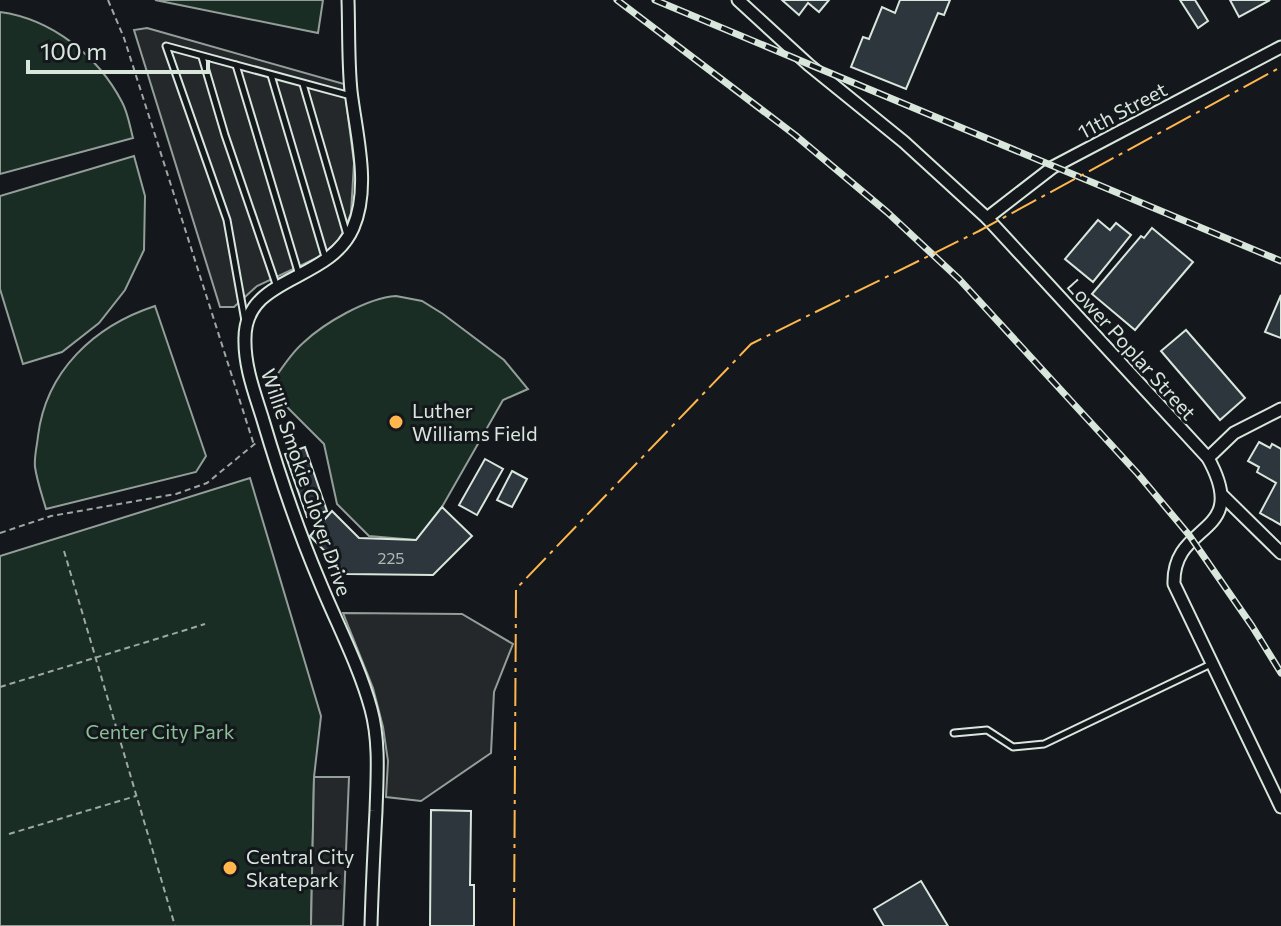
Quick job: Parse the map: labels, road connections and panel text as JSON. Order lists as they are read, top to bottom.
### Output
{
  "streets": {
    "street": ["11th Street", "Lower Poplar Street", "Willie Smokie Glover Drive"]
  },
  "crossings": [
    ["11th Street", "Lower Poplar Street"]
  ],
  "parks": ["Center City Park"],
  "places": ["Luther Williams Field", "Central City Skatepark"],
  "house_numbers": ["225"],
  "scale_bar": "100 m"
}
